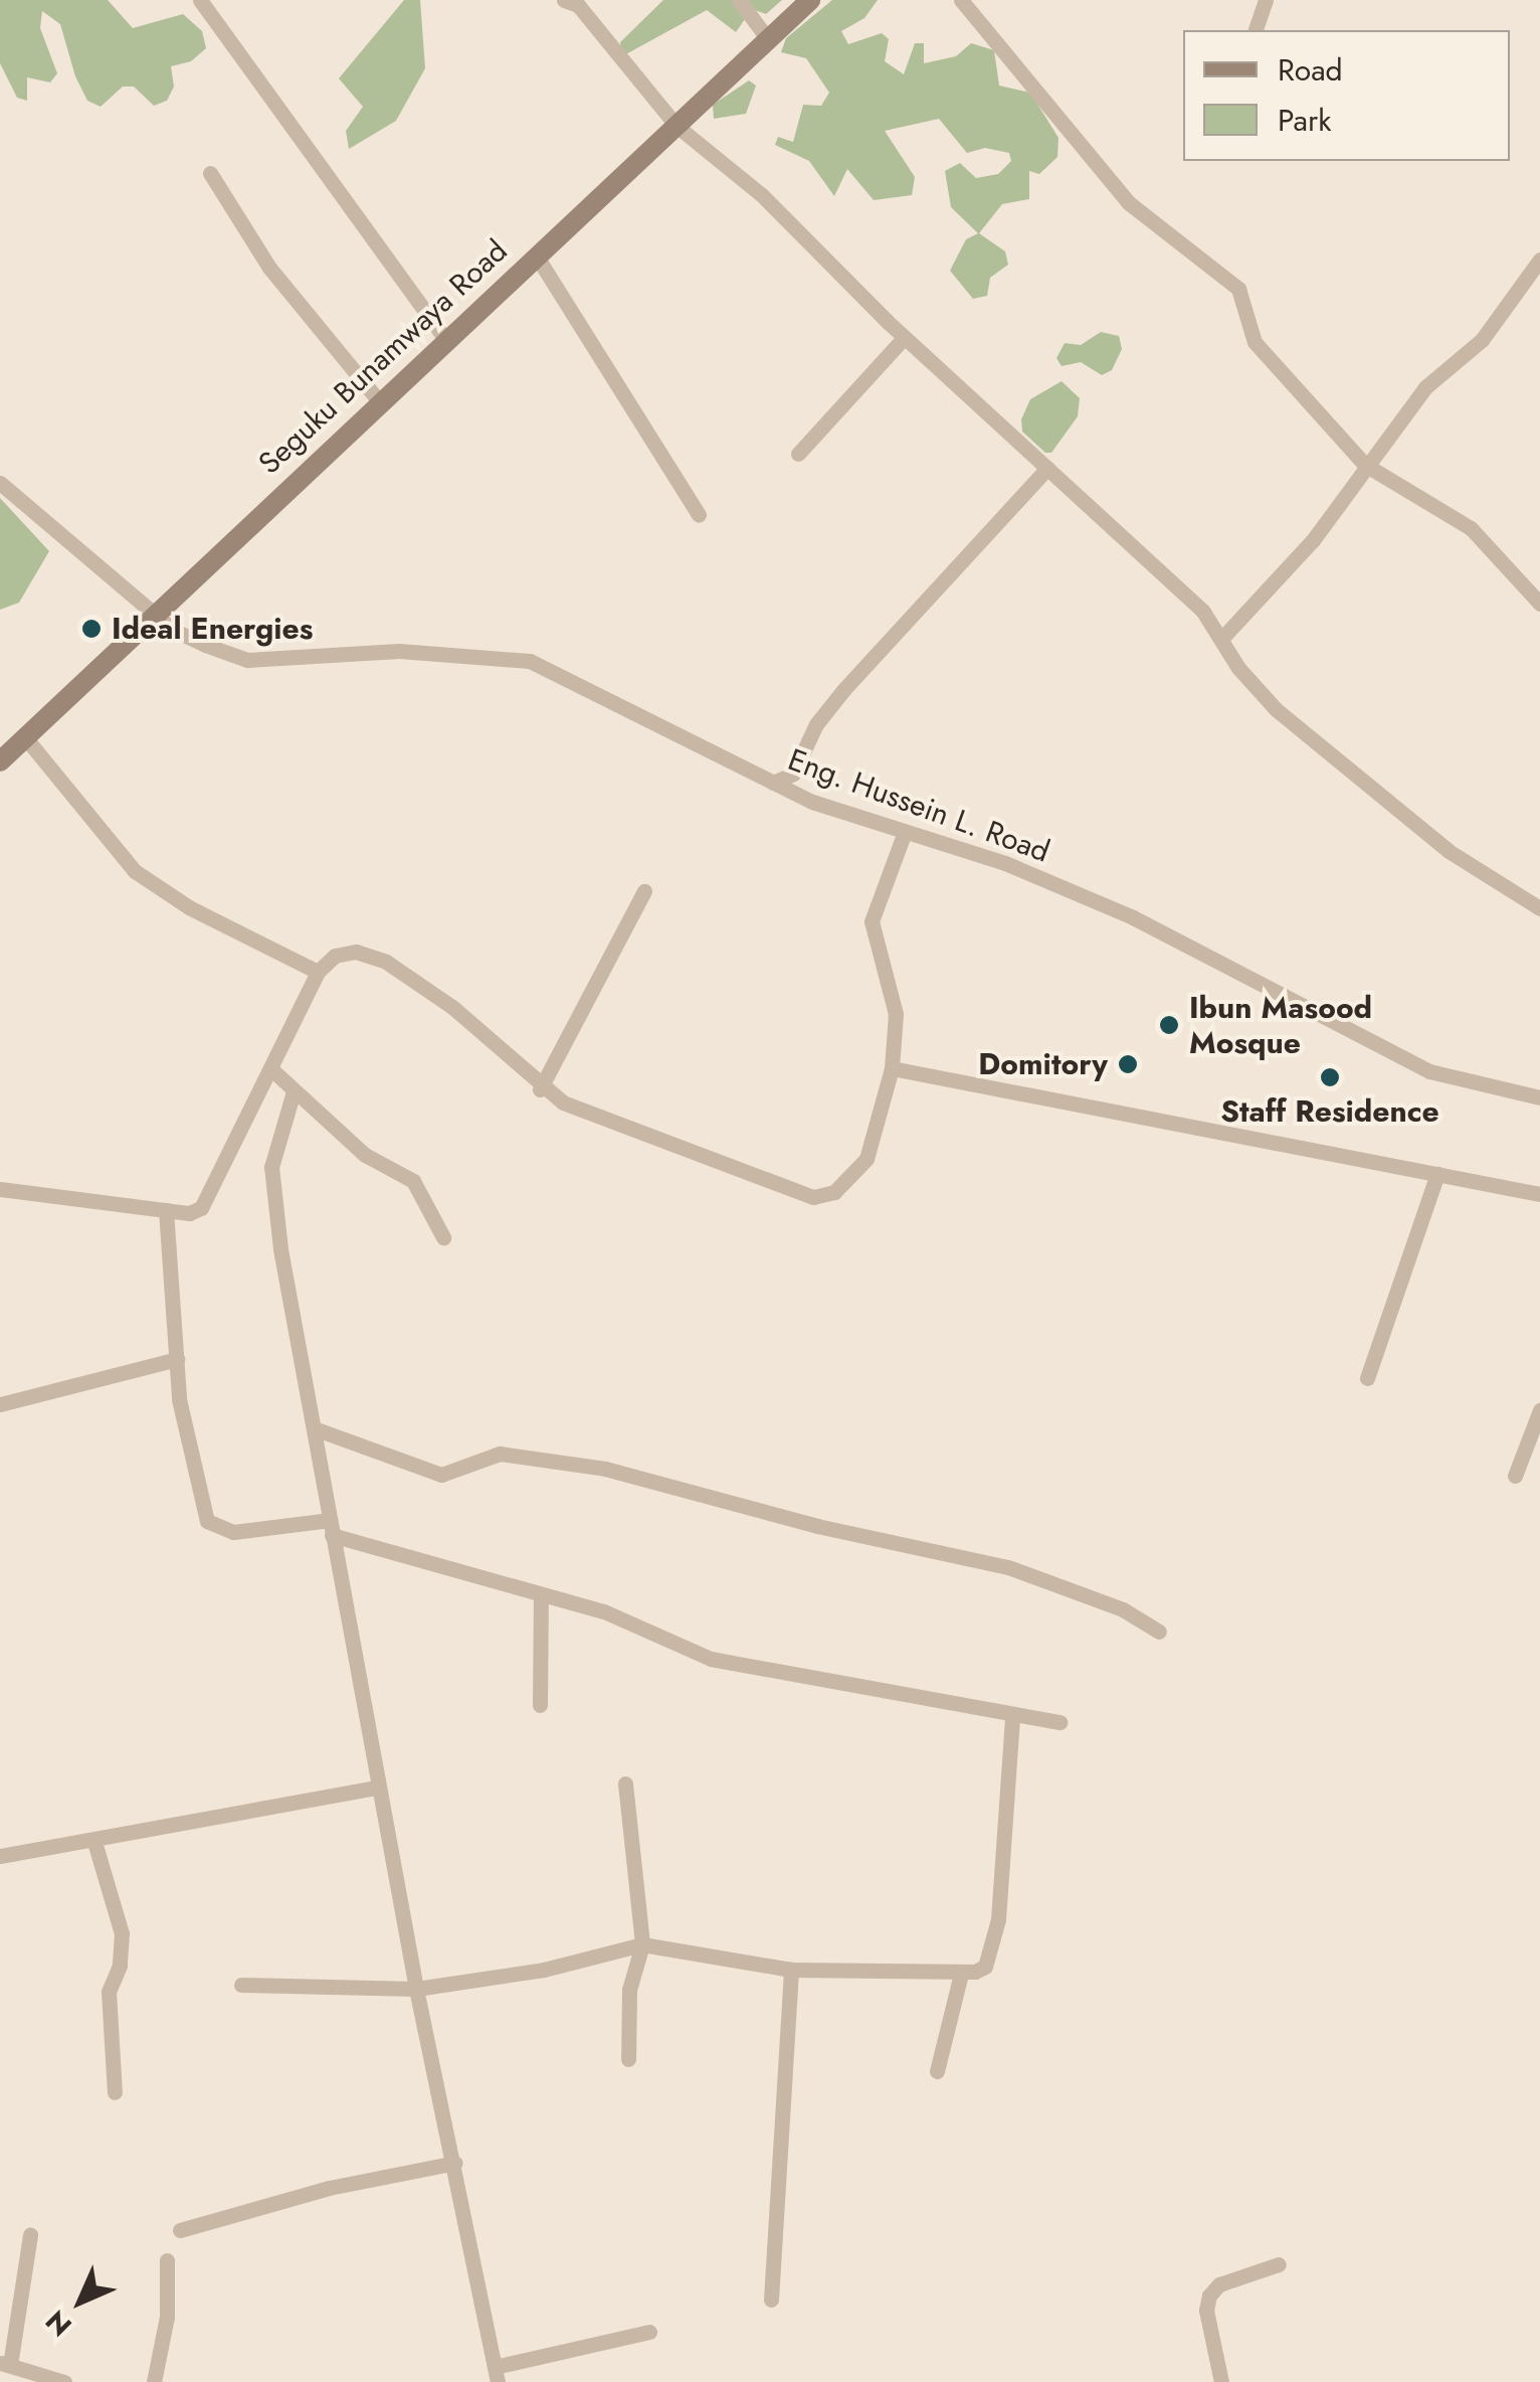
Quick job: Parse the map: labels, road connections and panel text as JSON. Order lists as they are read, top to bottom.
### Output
{
  "streets": {
    "main road": ["Seguku Bunamwaya Road"],
    "street": ["Eng. Hussein L. Road"]
  },
  "crossings": [
    ["Seguku Bunamwaya Road", "Eng. Hussein L. Road"]
  ],
  "places": [
    "Ideal Energies",
    "Ibun Masood Mosque",
    "Domitory",
    "Staff Residence"
  ],
  "legend": ["Road", "Park"],
  "north": "bottom left"
}
